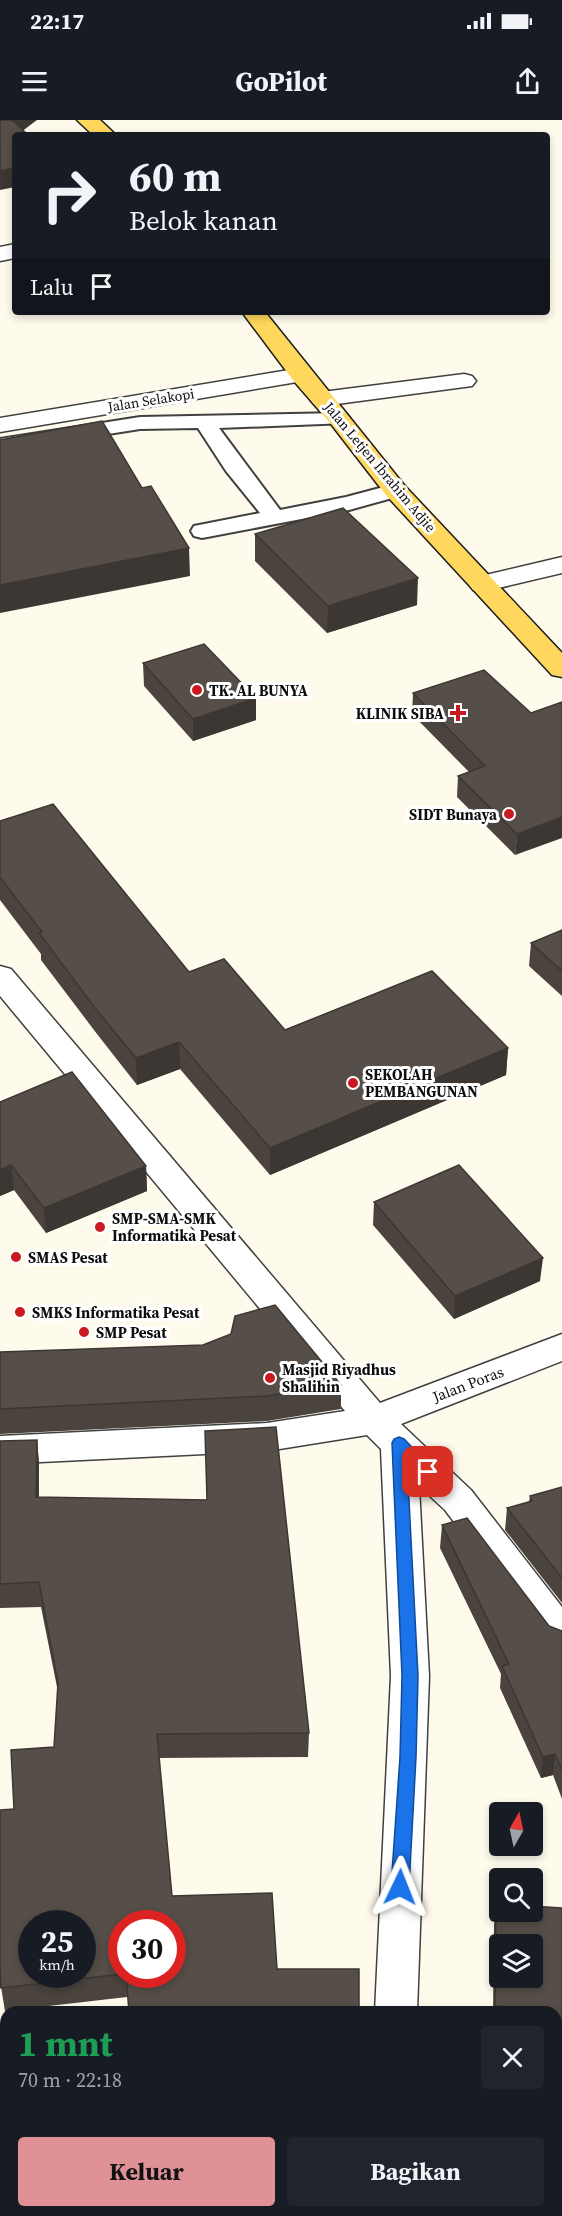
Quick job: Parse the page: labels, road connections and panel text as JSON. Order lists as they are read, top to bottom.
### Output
{
  "streets": {
    "main road": ["Jalan Letjen Ibrahim Adjie"],
    "street": ["Jalan Selakopi", "Jalan Poras"]
  },
  "crossings": [
    ["Jalan Selakopi", "Jalan Letjen Ibrahim Adjie"]
  ],
  "places": {
    "other": [
      "TK. AL BUNYA",
      "SIDT Bunaya",
      "SEKOLAH PEMBANGUNAN",
      "SMP-SMA-SMK Informatika Pesat",
      "SMAS Pesat",
      "SMKS Informatika Pesat",
      "SMP Pesat",
      "Masjid Riyadhus Shalihin"
    ],
    "health": ["KLINIK SIBA"]
  },
  "north": "top",
  "page": {
    "status": "22:17",
    "header": "GoPilot",
    "turn": ["60 m", "Belok kanan"],
    "then": "Lalu",
    "speed": "25 km/h",
    "limit": "30",
    "heading": ["1 mnt", "70 m · 22:18"],
    "buttons": ["Keluar", "Bagikan"]
  }
}
